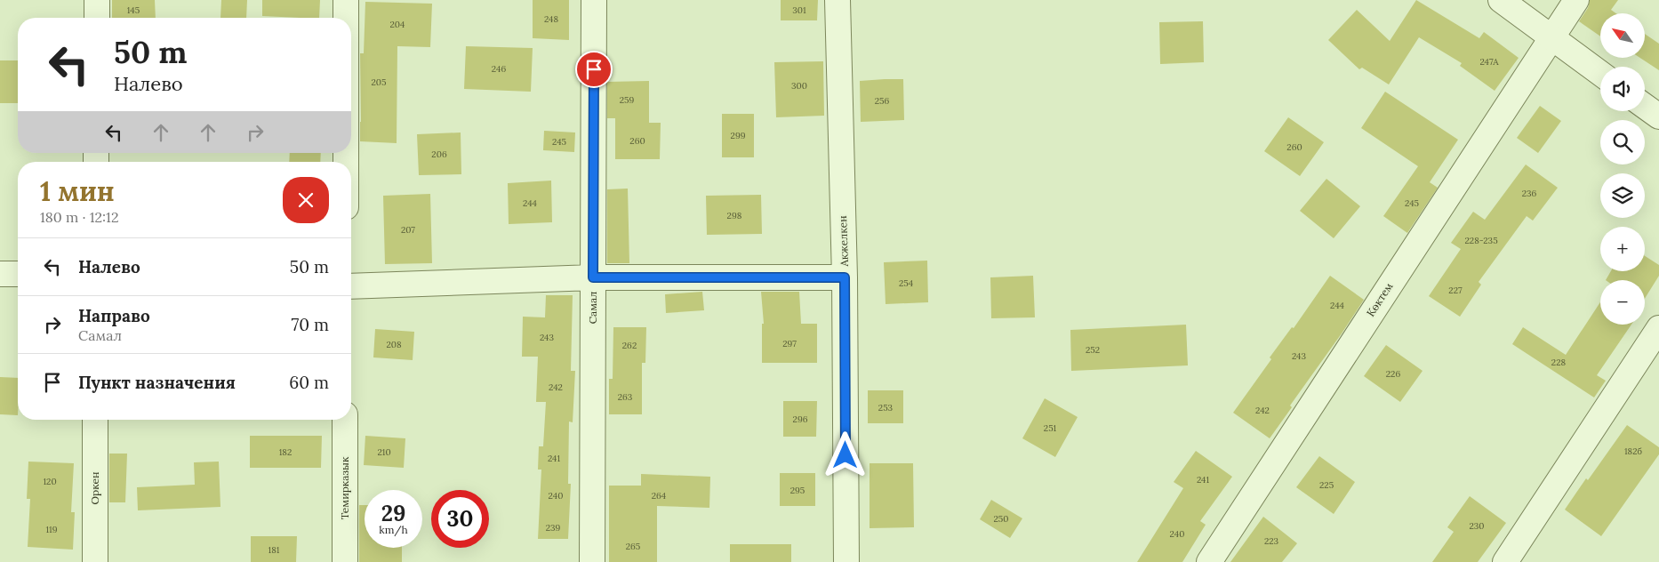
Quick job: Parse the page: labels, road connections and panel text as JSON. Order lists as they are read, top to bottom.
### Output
{
  "streets": {
    "street": [
      "Акжелкен",
      "Көктем",
      "Самал",
      "Оркен",
      "Темирказык"
    ]
  },
  "house_numbers": [
    "145",
    "301",
    "248",
    "204",
    "247А",
    "246",
    "205",
    "300",
    "259",
    "256",
    "299",
    "260",
    "245",
    "260",
    "206",
    "236",
    "244",
    "245",
    "298",
    "207",
    "228-235",
    "254",
    "227",
    "244",
    "243",
    "297",
    "208",
    "262",
    "252",
    "243",
    "228",
    "226",
    "242",
    "263",
    "253",
    "242",
    "296",
    "251",
    "182б",
    "182",
    "210",
    "241",
    "241",
    "120",
    "225",
    "295",
    "240",
    "264",
    "250",
    "230",
    "239",
    "119",
    "240",
    "223",
    "265",
    "181"
  ],
  "north": "top left",
  "page": {
    "map_buttons": ["+", "−"],
    "turn": ["50 m", "Налево"],
    "heading": ["1 мин", "180 m · 12:12"],
    "list": [
      {
        "name": "Налево",
        "value": "50 m"
      },
      {
        "name": "Направо",
        "note": "Самал",
        "value": "70 m"
      },
      {
        "name": "Пункт назначения",
        "value": "60 m"
      }
    ],
    "speed": "29 km/h",
    "limit": "30"
  }
}
